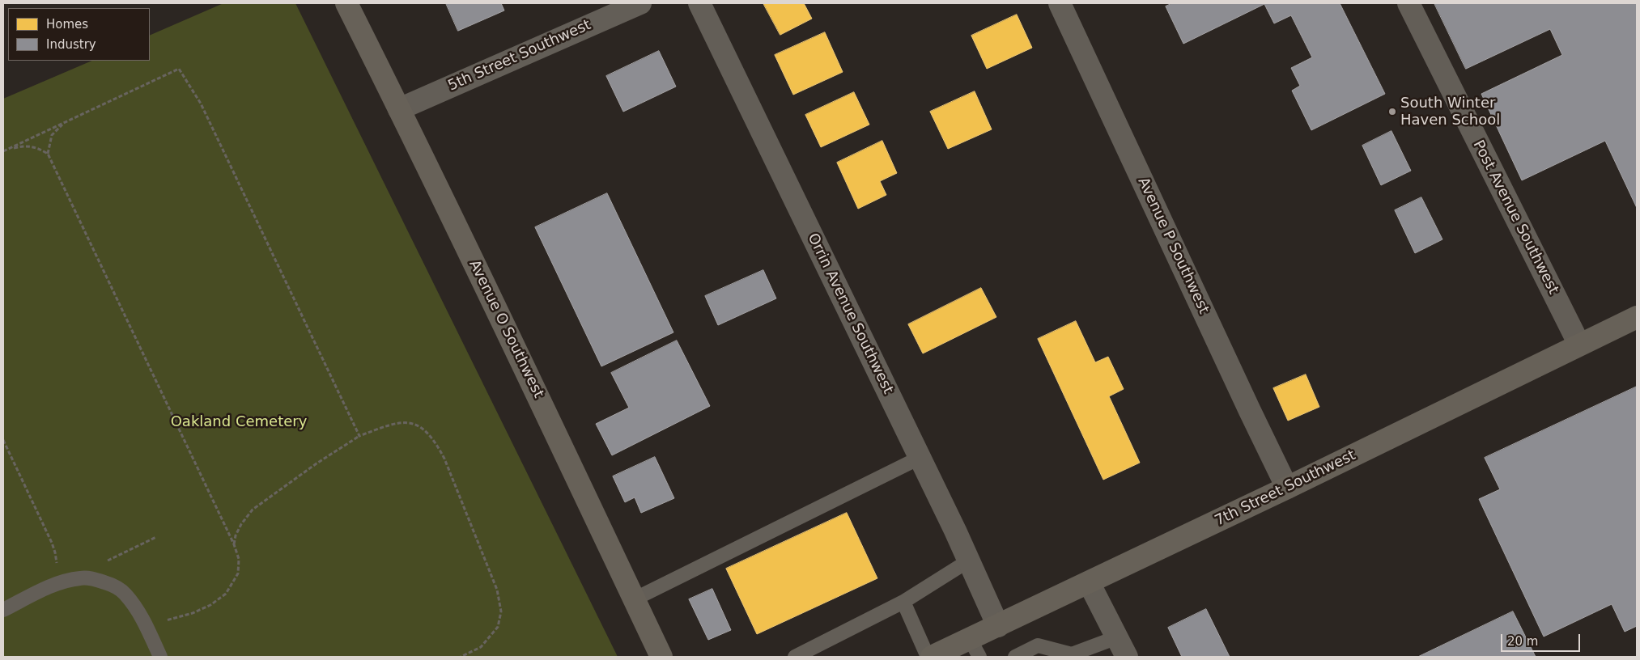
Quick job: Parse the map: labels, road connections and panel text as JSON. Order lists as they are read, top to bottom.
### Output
{
  "streets": {
    "street": [
      "5th Street Southwest",
      "Post Avenue Southwest",
      "Avenue P Southwest",
      "Orrin Avenue Southwest",
      "Avenue O Southwest",
      "7th Street Southwest"
    ]
  },
  "crossings": [
    ["5th Street Southwest", "Avenue O Southwest"],
    ["Post Avenue Southwest", "7th Street Southwest"],
    ["Avenue P Southwest", "7th Street Southwest"],
    ["Orrin Avenue Southwest", "7th Street Southwest"]
  ],
  "parks": ["Oakland Cemetery"],
  "places": ["South Winter Haven School"],
  "legend": ["Homes", "Industry"],
  "scale_bar": "20 m"
}
